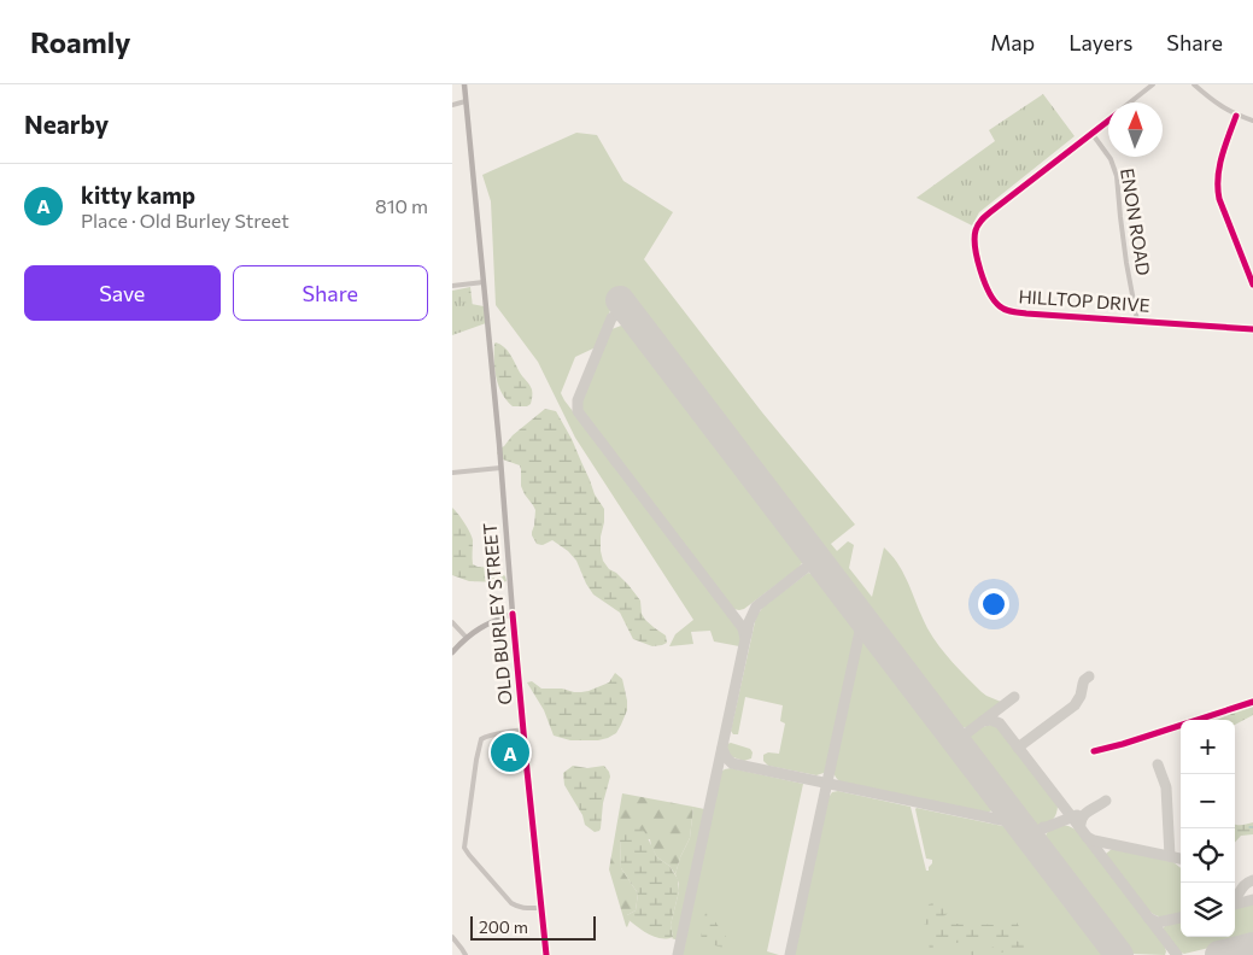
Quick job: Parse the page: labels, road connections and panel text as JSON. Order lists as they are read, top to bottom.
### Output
{
  "streets": {
    "main road": ["OLD BURLEY STREET"],
    "street": ["ENON ROAD", "HILLTOP DRIVE"]
  },
  "crossings": [
    ["ENON ROAD", "HILLTOP DRIVE"]
  ],
  "scale_bar": "200 m",
  "north": "top",
  "page": {
    "header": "Roamly",
    "nav": ["Map", "Layers", "Share"],
    "heading": "Nearby",
    "list": [
      {
        "mark": "A",
        "name": "kitty kamp",
        "note": "Place · Old Burley Street",
        "value": "810 m"
      }
    ],
    "buttons": ["Save", "Share"],
    "map_buttons": ["+", "−"],
    "pins": "A",
    "scale": "200 m"
  }
}
